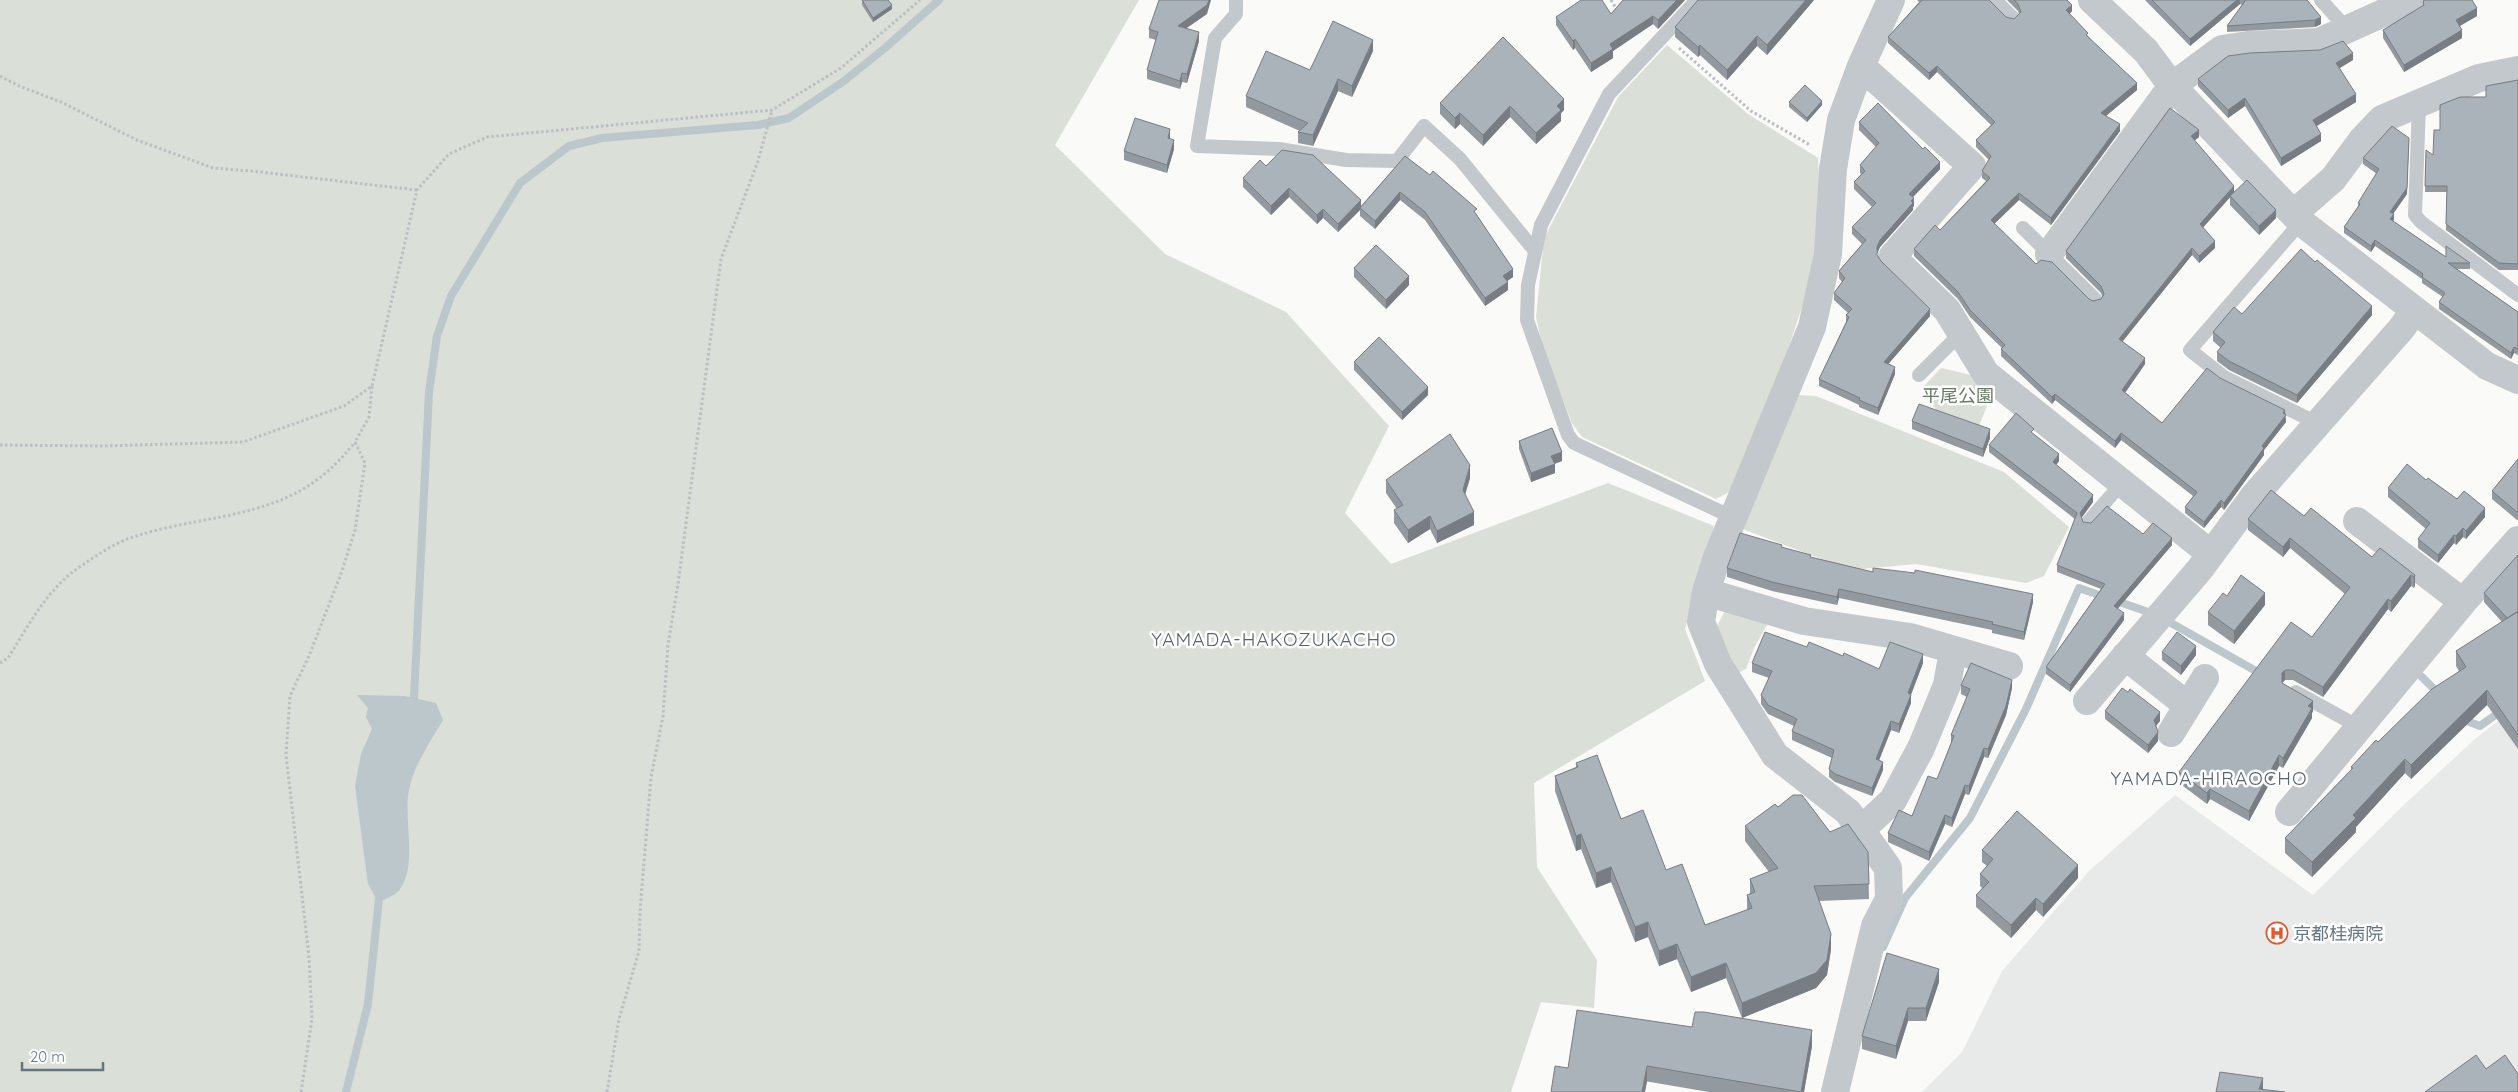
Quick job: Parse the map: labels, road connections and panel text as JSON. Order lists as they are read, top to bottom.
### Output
{
  "districts": ["YAMADA-HAKOZUKACHO", "YAMADA-HIRAOCHO"],
  "parks": ["平尾公園"],
  "places": {
    "hospital": ["京都桂病院"]
  },
  "scale_bar": "20 m"
}
